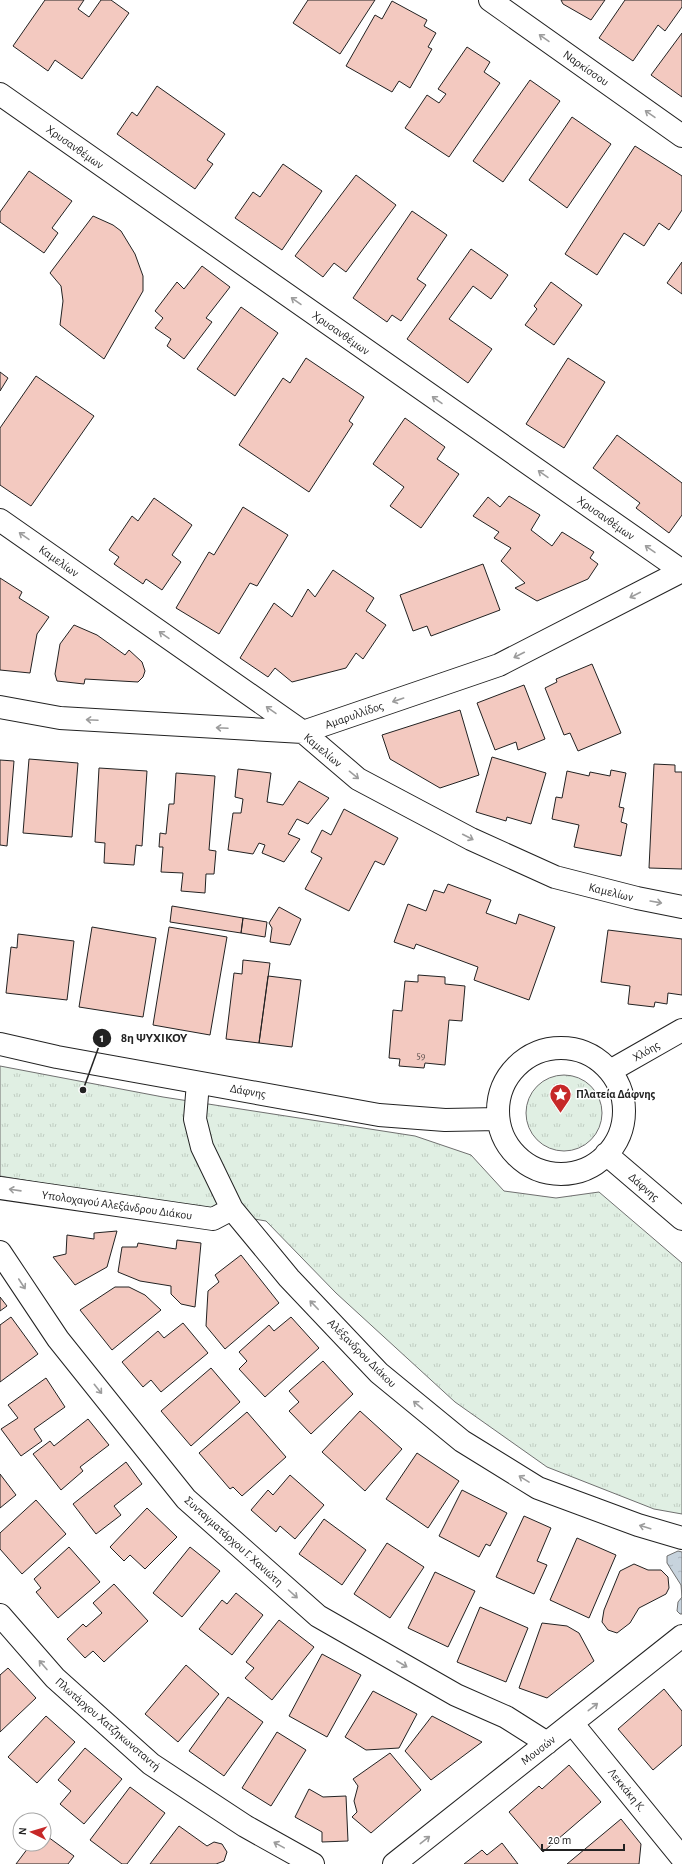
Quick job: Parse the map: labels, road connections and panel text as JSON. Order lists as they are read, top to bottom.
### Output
{
  "streets": {
    "street": [
      "Ναρκίσσου",
      "Χρυσανθέμων",
      "Καμελίων",
      "Αμαρυλλίδος",
      "Χλόης",
      "Δάφνης",
      "Υπολοχαγού Αλεξάνδρου Διάκου",
      "Αλέξανδρου Διάκου",
      "Συνταγματάρχου Γ. Χανιώτη",
      "Πλωτάρχου Χατζηκωνσταντή",
      "Μουσών",
      "Λεκκάκη Κ."
    ]
  },
  "crossings": [
    ["Χρυσανθέμων", "Αμαρυλλίδος"],
    ["Καμελίων", "Αμαρυλλίδος"],
    ["Χλόης", "Δάφνης"],
    ["Δάφνης", "Αλέξανδρου Διάκου"],
    ["Υπολοχαγού Αλεξάνδρου Διάκου", "Αλέξανδρου Διάκου"],
    ["Συνταγματάρχου Γ. Χανιώτη", "Μουσών"],
    ["Μουσών", "Λεκκάκη Κ."]
  ],
  "one_way": [
    "Ναρκίσσου",
    "Χρυσανθέμων",
    "Αμαρυλλίδος",
    "Υπολοχαγού Αλεξάνδρου Διάκου",
    "Αλέξανδρου Διάκου",
    "Συνταγματάρχου Γ. Χανιώτη",
    "Πλωτάρχου Χατζηκωνσταντή",
    "Μουσών"
  ],
  "places": {
    "other": ["8η ΨΥΧΙΚΟΥ"],
    "place": ["Πλατεία Δάφνης"]
  },
  "house_numbers": ["59"],
  "scale_bar": "20 m",
  "north": "left"
}
